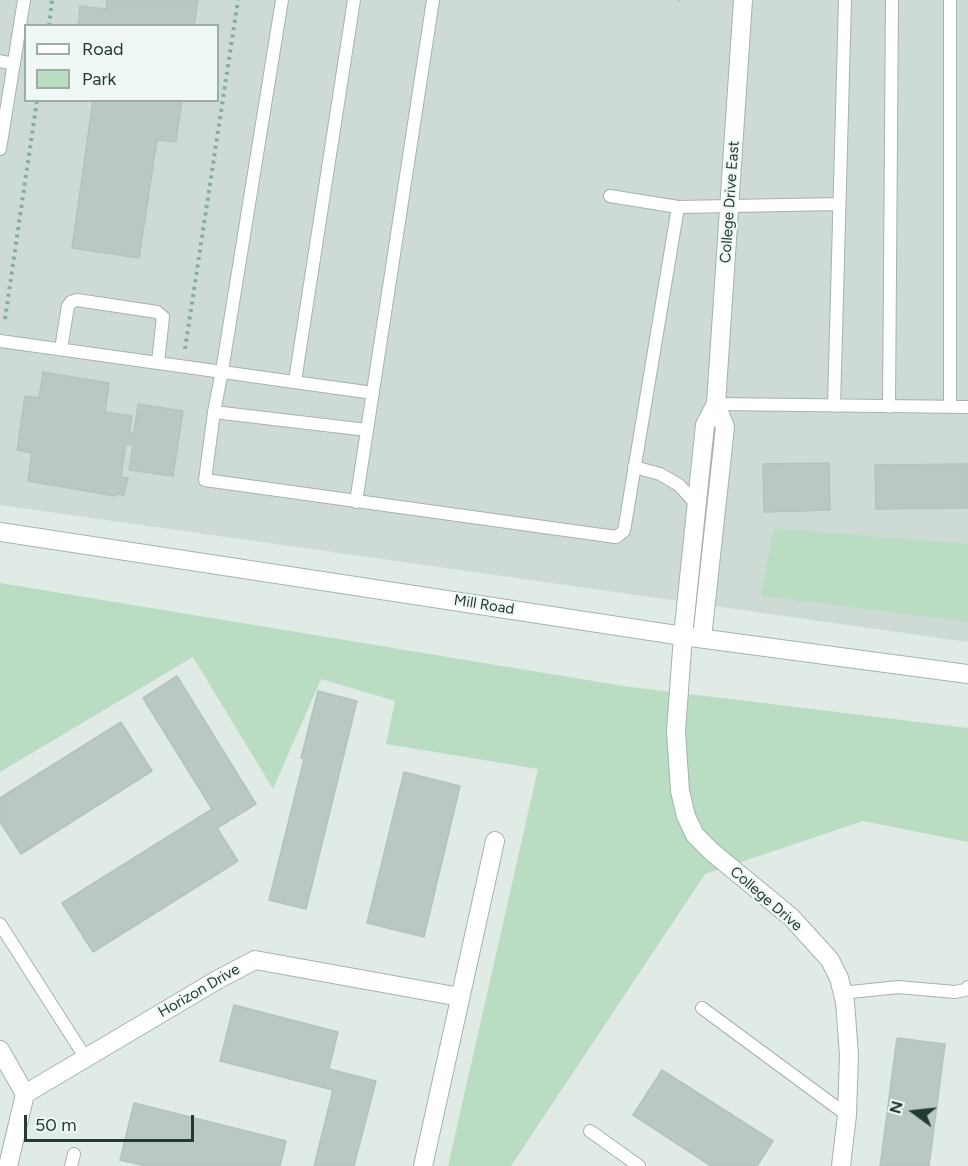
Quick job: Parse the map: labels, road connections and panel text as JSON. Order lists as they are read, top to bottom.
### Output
{
  "streets": {
    "street": [
      "College Drive East",
      "Mill Road",
      "College Drive",
      "Horizon Drive"
    ]
  },
  "crossings": [
    ["College Drive East", "Mill Road"],
    ["College Drive East", "College Drive"],
    ["Mill Road", "College Drive"]
  ],
  "legend": ["Road", "Park"],
  "scale_bar": "50 m",
  "north": "left"
}
